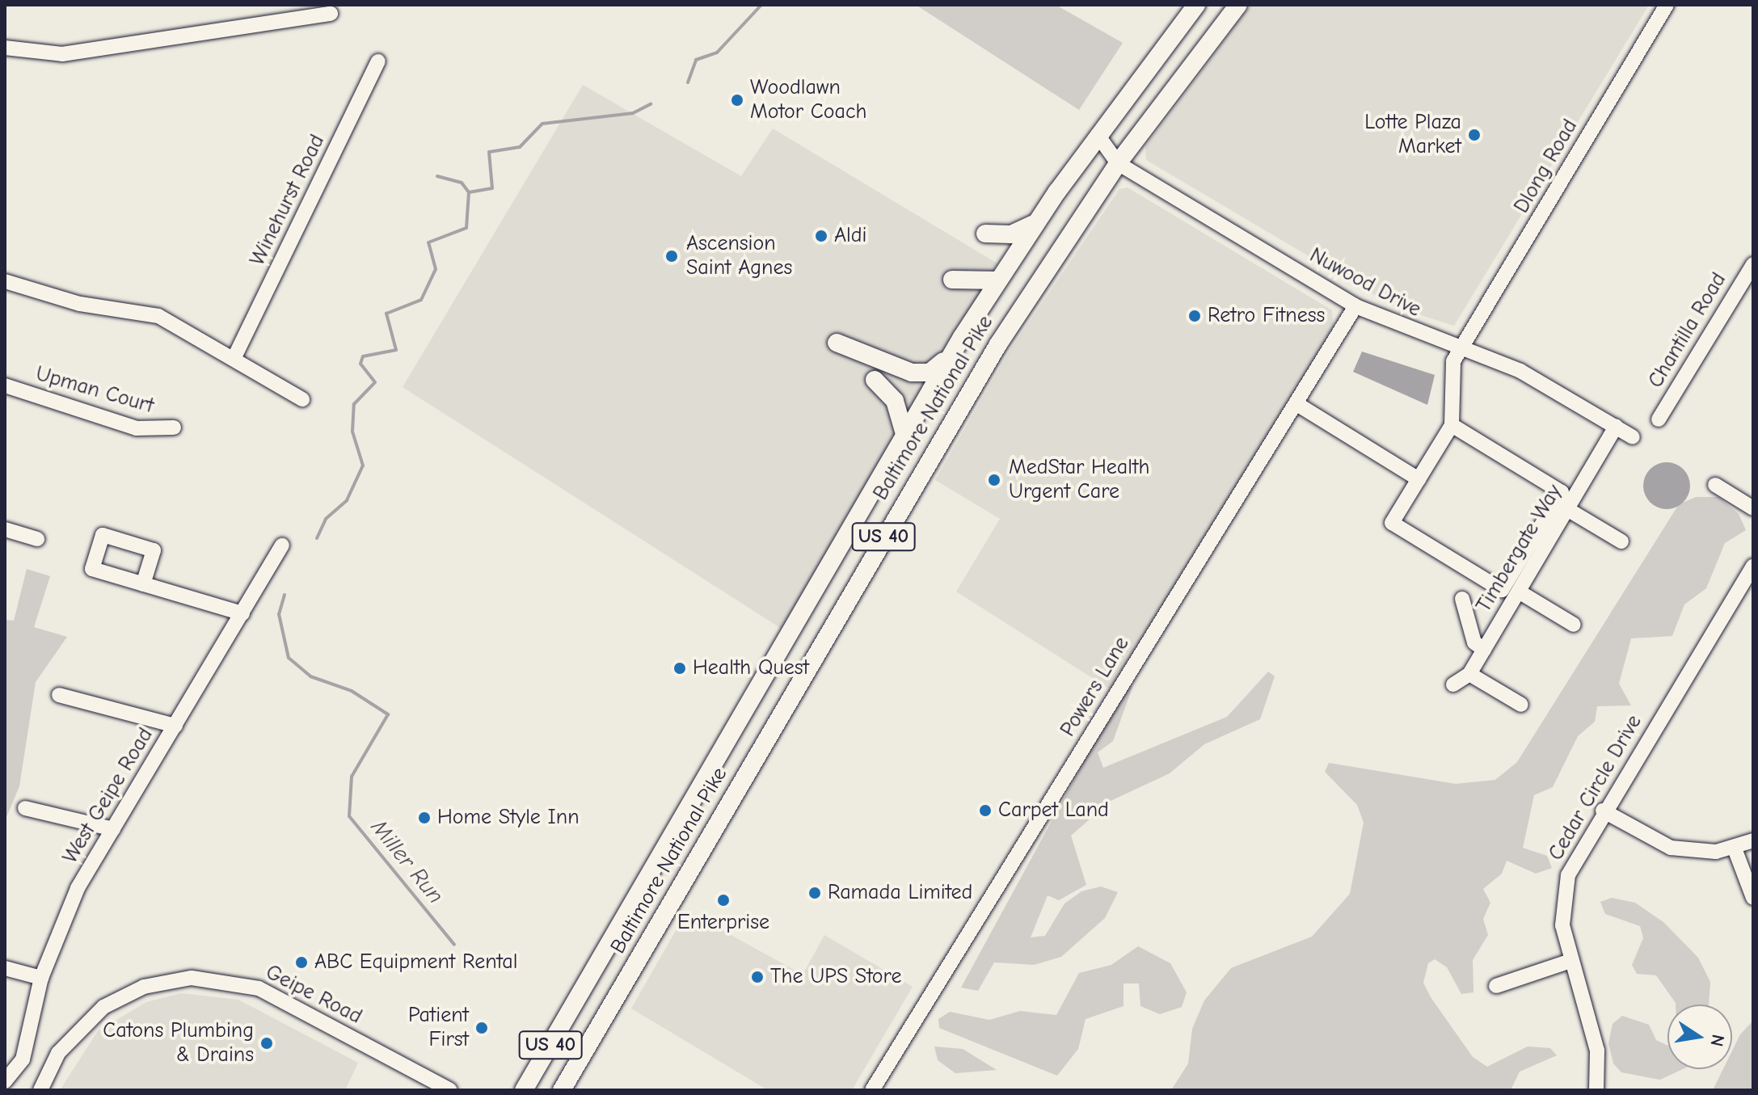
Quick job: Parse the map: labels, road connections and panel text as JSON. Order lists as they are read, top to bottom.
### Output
{
  "streets": {
    "main road": ["Baltimore National Pike", "US 40"],
    "street": [
      "Dlong Road",
      "Winehurst Road",
      "Nuwood Drive",
      "Chantilla Road",
      "Upman Court",
      "Timbergate Way",
      "Powers Lane",
      "Cedar Circle Drive",
      "West Geipe Road",
      "Geipe Road"
    ]
  },
  "crossings": [
    ["Dlong Road", "Nuwood Drive"],
    ["Nuwood Drive", "Baltimore National Pike"],
    ["Nuwood Drive", "Timbergate Way"],
    ["Nuwood Drive", "Powers Lane"]
  ],
  "water": ["Miller Run"],
  "places": [
    "Woodlawn Motor Coach",
    "Lotte Plaza Market",
    "Aldi",
    "Ascension Saint Agnes",
    "Retro Fitness",
    "MedStar Health Urgent Care",
    "Health Quest",
    "Carpet Land",
    "Home Style Inn",
    "Ramada Limited",
    "Enterprise",
    "ABC Equipment Rental",
    "The UPS Store",
    "Patient First",
    "Catons Plumbing & Drains"
  ],
  "north": "right"
}
